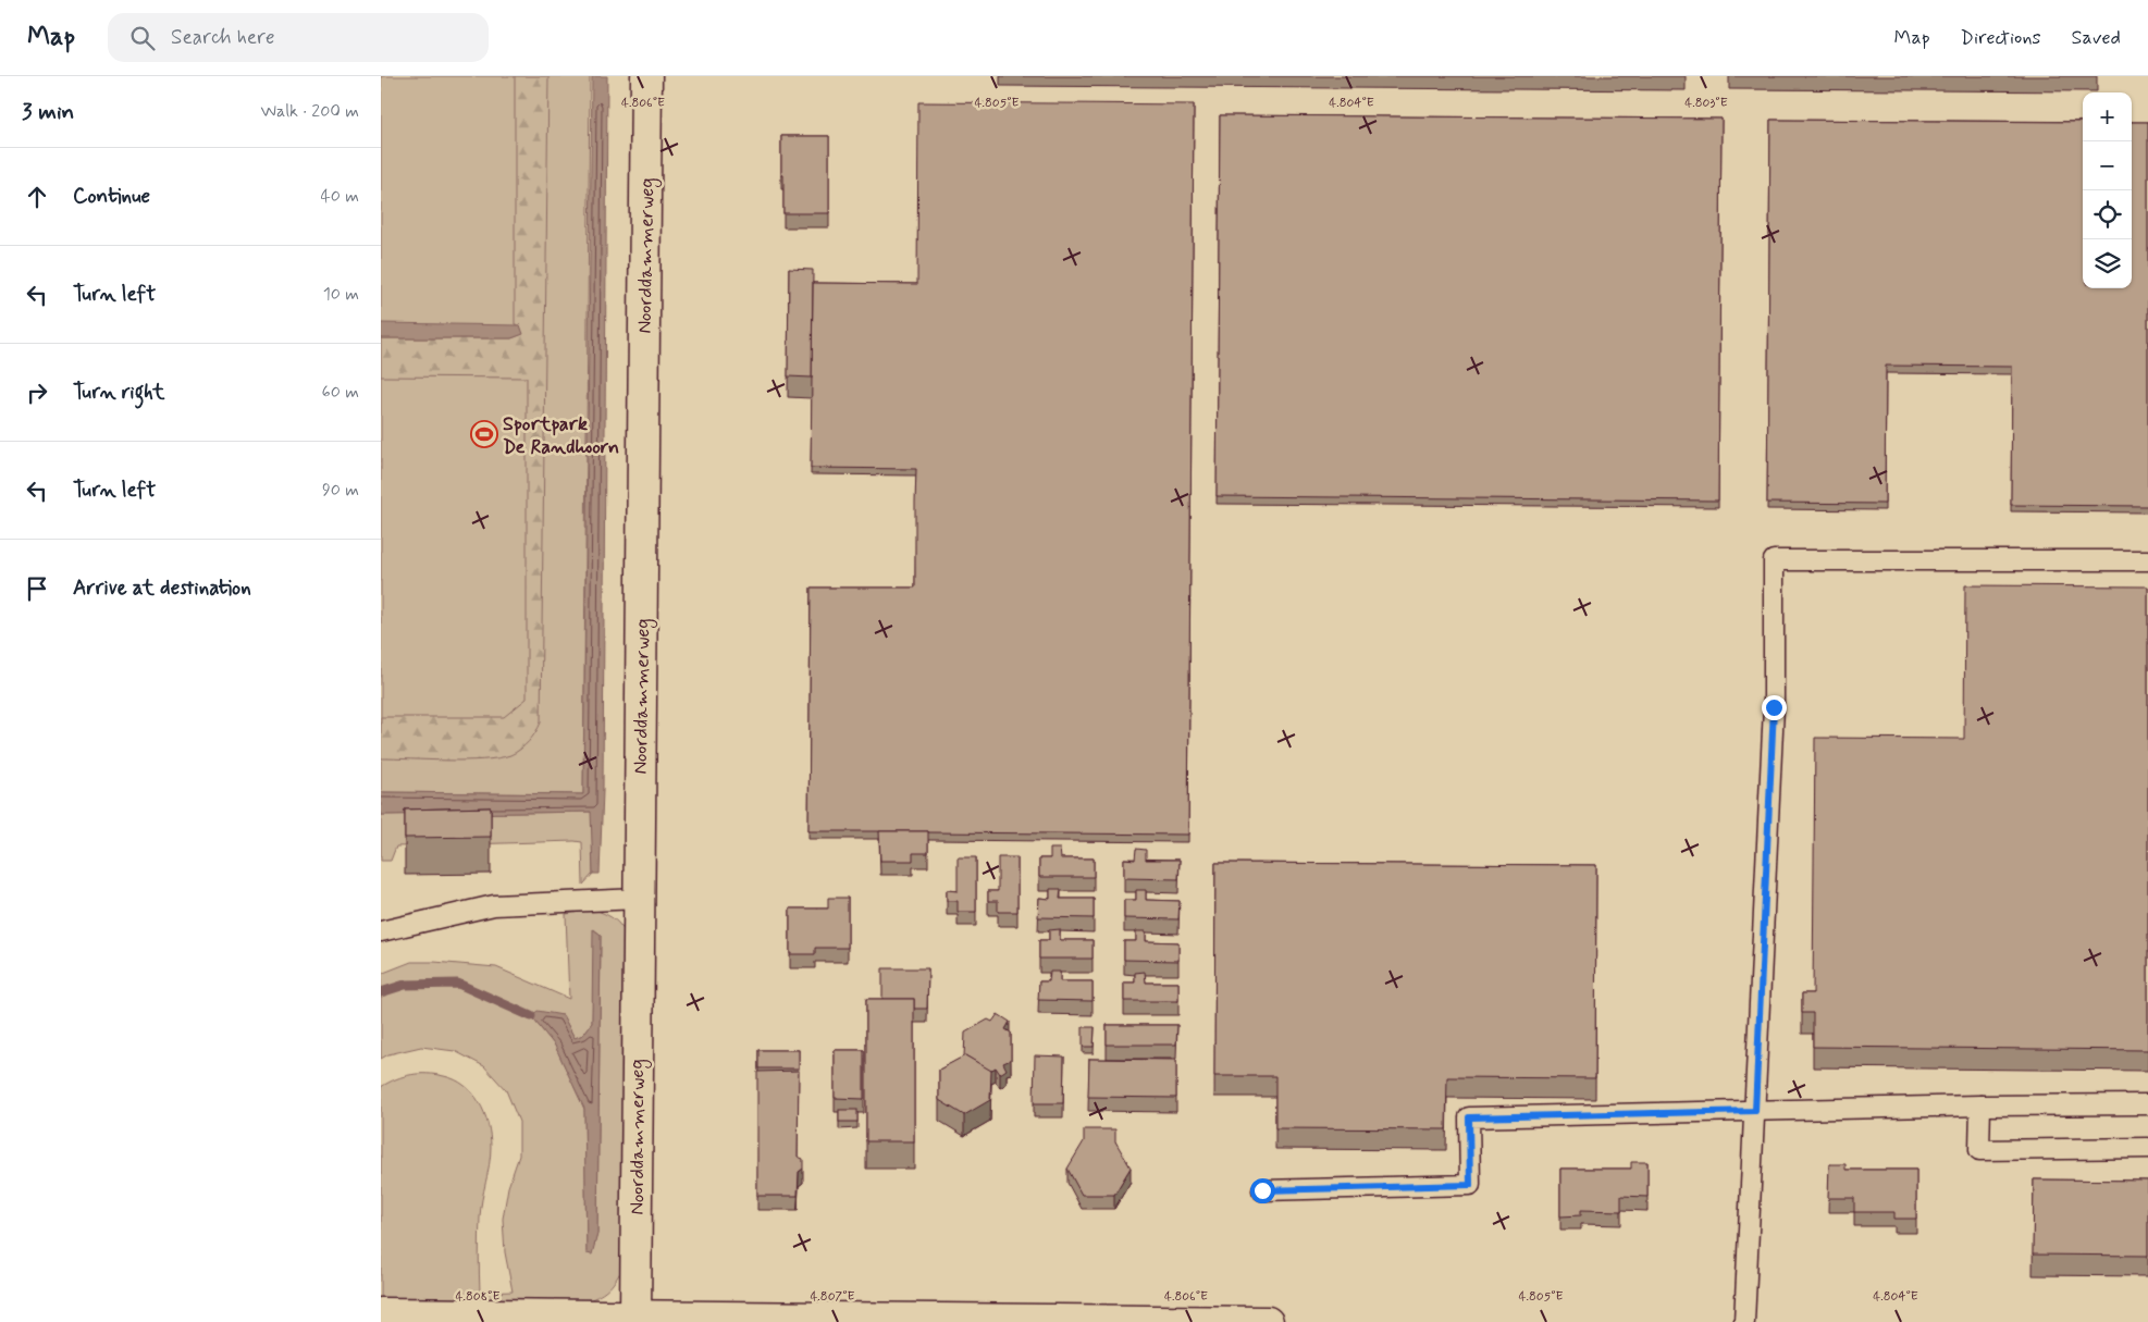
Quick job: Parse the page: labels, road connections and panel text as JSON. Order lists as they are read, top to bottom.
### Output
{
  "streets": {
    "street": ["Noorddammerweg"]
  },
  "places": {
    "sports": ["Sportpark De Randhoorn"]
  },
  "page": {
    "header": "Map",
    "search": "Search here",
    "nav": ["Map", "Directions", "Saved"],
    "heading": ["3 min", "Walk · 200 m"],
    "map_buttons": ["+", "−"],
    "list": [
      ["Continue", "40 m"],
      ["Turn left", "10 m"],
      ["Turn right", "60 m"],
      ["Turn left", "90 m"],
      "Arrive at destination"
    ]
  },
  "coordinates": [
    "4.806°E",
    "4.805°E",
    "4.804°E",
    "4.803°E",
    "4.808°E",
    "4.807°E"
  ]
}
